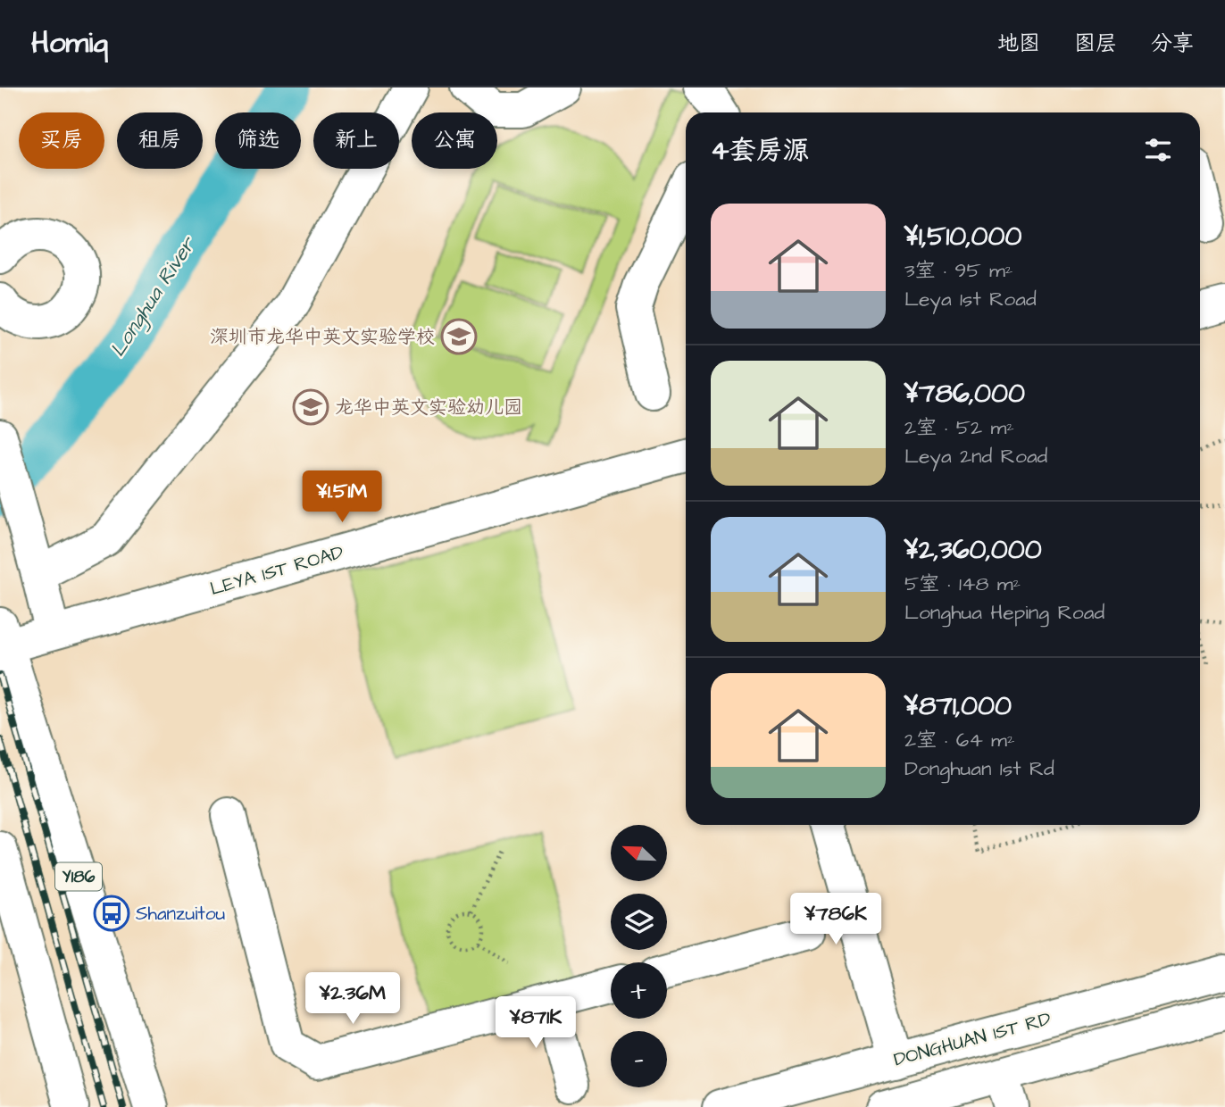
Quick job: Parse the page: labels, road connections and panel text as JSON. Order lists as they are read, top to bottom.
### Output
{
  "streets": {
    "street": ["LEYA 1ST ROAD", "Y186", "DONGHUAN 1ST RD"]
  },
  "crossings": [
    ["LEYA 1ST ROAD", "Y186"]
  ],
  "water": ["Longhua River"],
  "places": {
    "school or university": ["深圳市龙华中英文实验学校", "龙华中英文实验幼儿园"],
    "bus stop": ["Shanzuitou"]
  },
  "north": "top left",
  "page": {
    "header": "Homiq",
    "nav": ["地图", "图层", "分享"],
    "chip": [
      "买房",
      "租房",
      "筛选",
      "新上",
      "公寓"
    ],
    "heading": "4套房源",
    "list": [
      {
        "name": "¥1,510,000",
        "note": "3室 · 95 m² · Leya 1st Road"
      },
      {
        "name": "¥786,000",
        "note": "2室 · 52 m² · Leya 2nd Road"
      },
      {
        "name": "¥2,360,000",
        "note": "5室 · 148 m² · Longhua Heping Road"
      },
      {
        "name": "¥871,000",
        "note": "2室 · 64 m² · Donghuan 1st Rd"
      }
    ],
    "price": [
      "¥1.51M",
      "¥786K",
      "¥2.36M",
      "¥871K"
    ],
    "map_buttons": ["+", "−"]
  }
}
